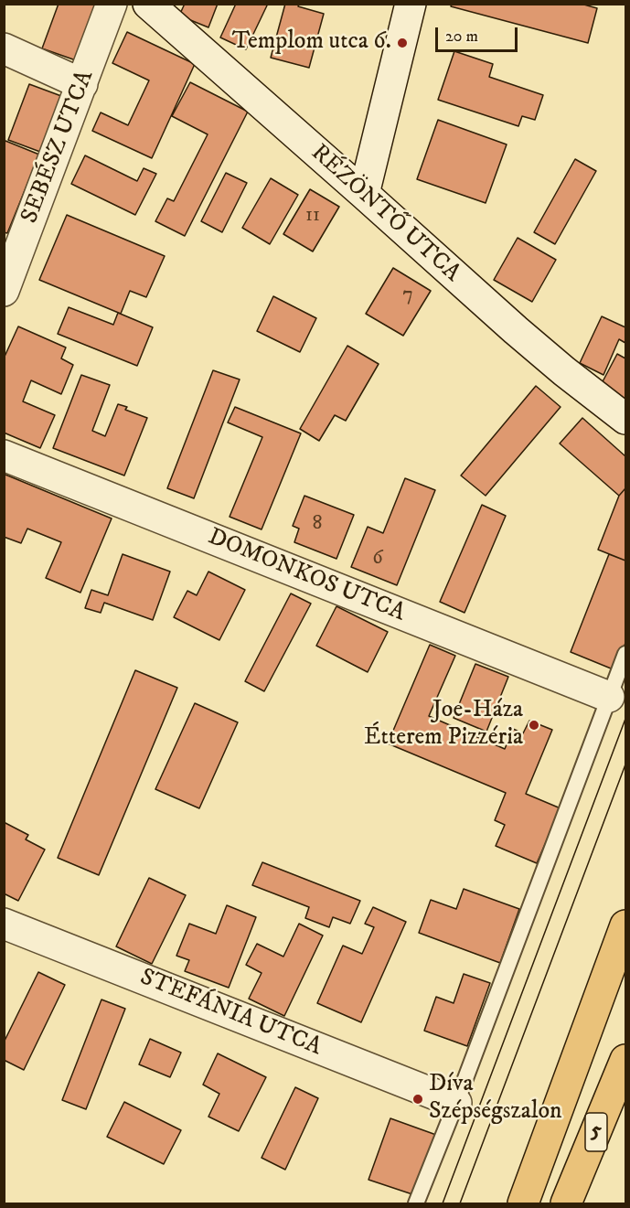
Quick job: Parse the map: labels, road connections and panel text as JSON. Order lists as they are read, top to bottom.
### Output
{
  "streets": {
    "main road": ["5"],
    "street": [
      "SEBÉSZ UTCA",
      "RÉZÖNTŐ UTCA",
      "DOMONKOS UTCA",
      "STEFÁNIA UTCA"
    ]
  },
  "places": ["Templom utca 6.", "Joe-Háza Étterem Pizzéria", "Díva Szépségszalon"],
  "house_numbers": [
    "11",
    "7",
    "8",
    "6"
  ],
  "scale_bar": "20 m"
}
